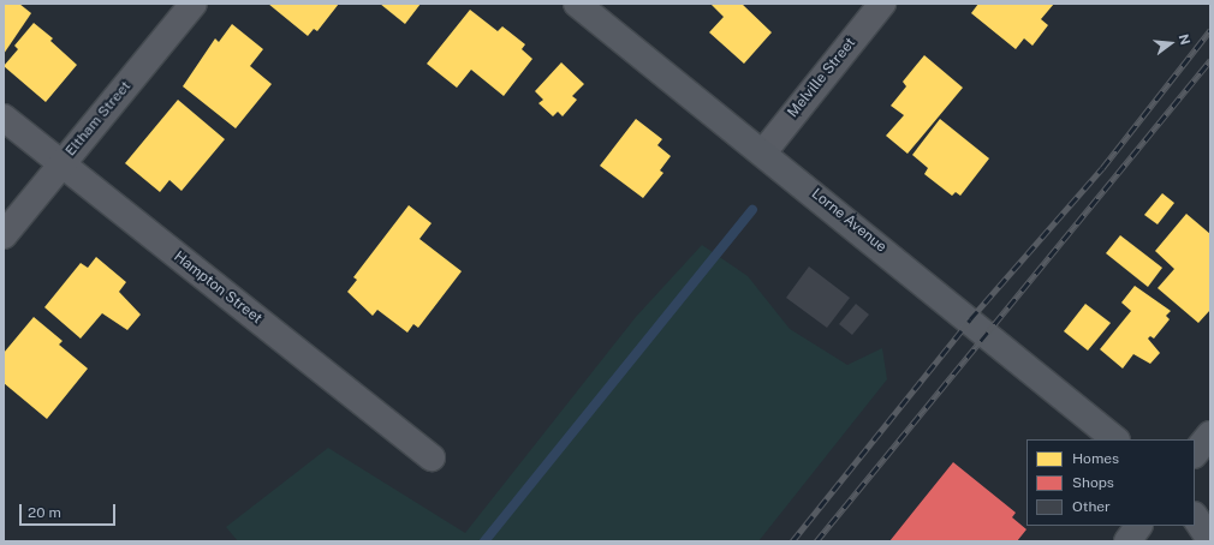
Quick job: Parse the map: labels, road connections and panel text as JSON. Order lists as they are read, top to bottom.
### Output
{
  "streets": {
    "street": [
      "Melville Street",
      "Eltham Street",
      "Lorne Avenue",
      "Hampton Street"
    ]
  },
  "crossings": [
    ["Melville Street", "Lorne Avenue"],
    ["Eltham Street", "Hampton Street"]
  ],
  "legend": ["Homes", "Shops", "Other"],
  "scale_bar": "20 m",
  "north": "right"
}
